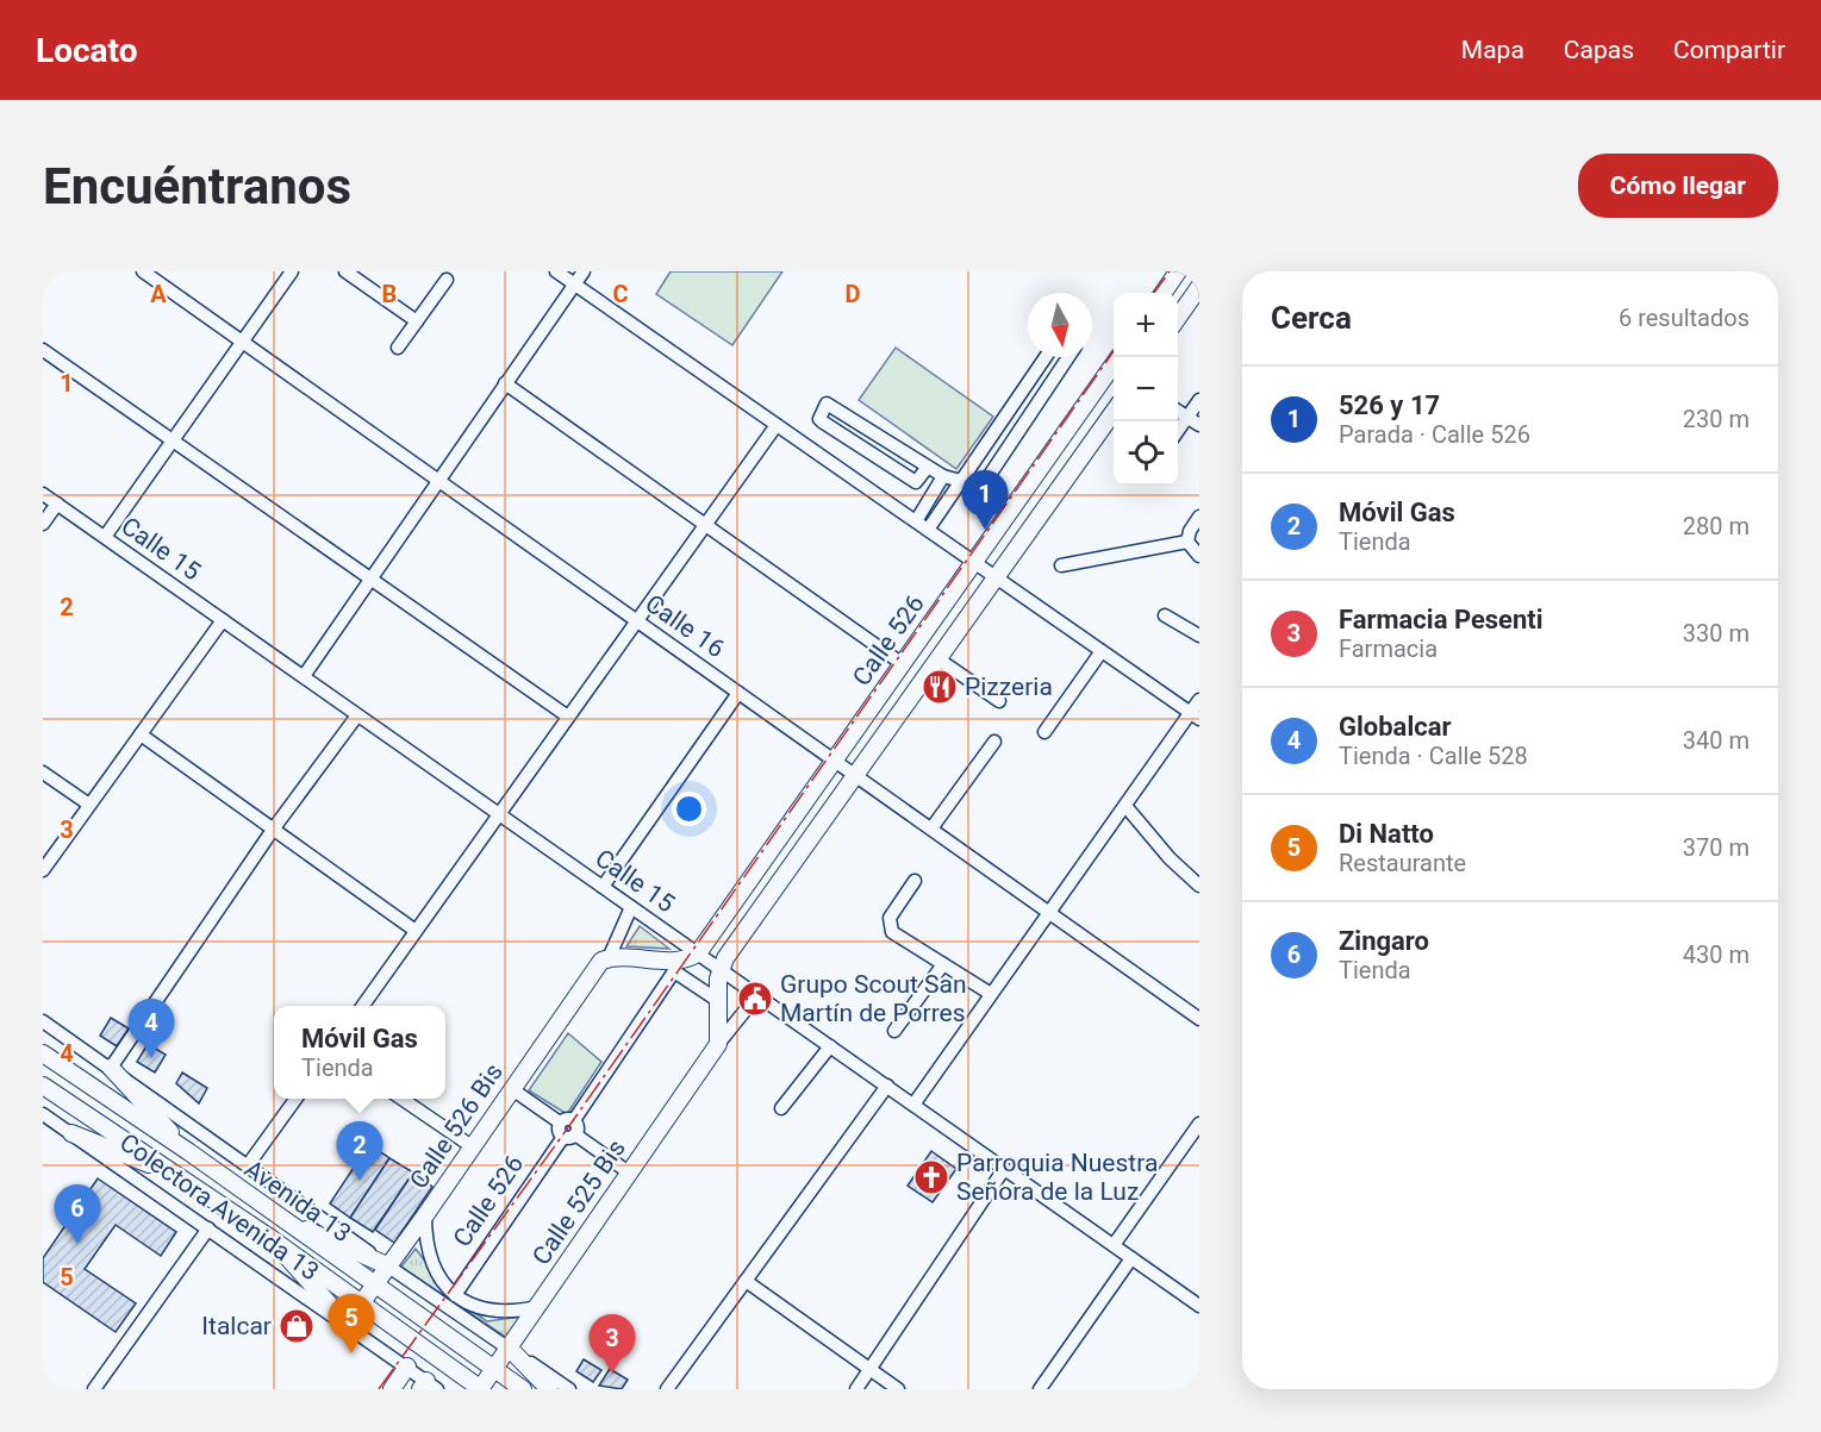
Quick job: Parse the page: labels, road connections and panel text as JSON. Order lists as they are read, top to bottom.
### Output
{
  "streets": {
    "main road": [
      "Calle 526",
      "Calle 526 Bis",
      "Avenida 13",
      "Calle 525 Bis"
    ],
    "street": ["Calle 15", "Calle 16", "Colectora Avenida 13"]
  },
  "crossings": [
    ["Calle 15", "Calle 526"],
    ["Calle 15", "Calle 526 Bis"],
    ["Calle 15", "Calle 525 Bis"],
    ["Calle 16", "Calle 526"],
    ["Calle 526 Bis", "Avenida 13"],
    ["Calle 526 Bis", "Colectora Avenida 13"],
    ["Avenida 13", "Calle 525 Bis"],
    ["Calle 525 Bis", "Colectora Avenida 13"]
  ],
  "places": {
    "restaurant": ["Pizzeria"],
    "public building": ["Grupo Scout San Martín de Porres"],
    "church": ["Parroquia Nuestra Señora de la Luz"],
    "shop": ["Italcar"]
  },
  "north": "bottom",
  "page": {
    "header": "Locato",
    "nav": ["Mapa", "Capas", "Compartir"],
    "buttons": "Cómo llegar",
    "title": "Encuéntranos",
    "heading": ["Cerca", "6 resultados"],
    "map_buttons": ["+", "−"],
    "list": [
      {
        "mark": "1",
        "name": "526 y 17",
        "note": "Parada · Calle 526",
        "value": "230 m"
      },
      {
        "mark": "2",
        "name": "Móvil Gas",
        "note": "Tienda",
        "value": "280 m"
      },
      {
        "mark": "3",
        "name": "Farmacia Pesenti",
        "note": "Farmacia",
        "value": "330 m"
      },
      {
        "mark": "4",
        "name": "Globalcar",
        "note": "Tienda · Calle 528",
        "value": "340 m"
      },
      {
        "mark": "5",
        "name": "Di Natto",
        "note": "Restaurante",
        "value": "370 m"
      },
      {
        "mark": "6",
        "name": "Zingaro",
        "note": "Tienda",
        "value": "430 m"
      }
    ],
    "pins": [
      "1",
      "4",
      "2",
      "6",
      "5",
      "3"
    ],
    "popup": ["Móvil Gas", "Tienda"]
  },
  "grid": {
    "columns": [
      "A",
      "B",
      "C",
      "D"
    ],
    "rows": [
      "1",
      "2",
      "3",
      "4",
      "5"
    ]
  }
}
